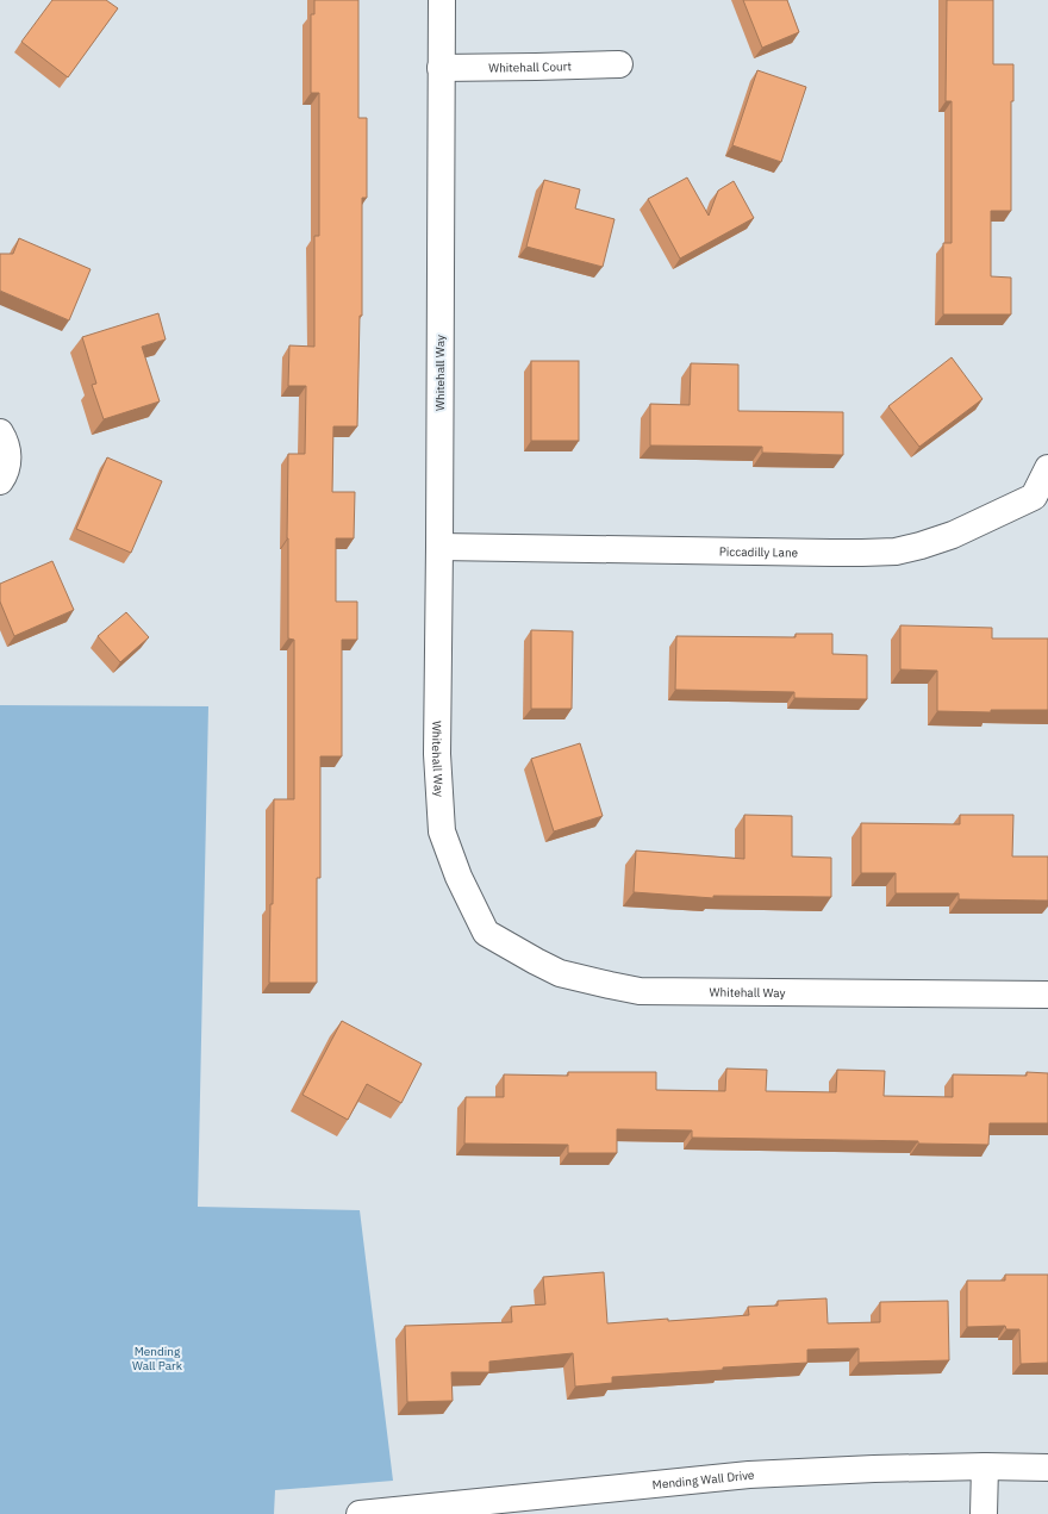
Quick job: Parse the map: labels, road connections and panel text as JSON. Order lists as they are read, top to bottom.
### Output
{
  "streets": {
    "street": [
      "Whitehall Court",
      "Whitehall Way",
      "Piccadilly Lane",
      "Mending Wall Drive"
    ]
  },
  "crossings": [
    ["Whitehall Court", "Whitehall Way"],
    ["Whitehall Way", "Piccadilly Lane"]
  ],
  "parks": ["Mending Wall Park"]
}
